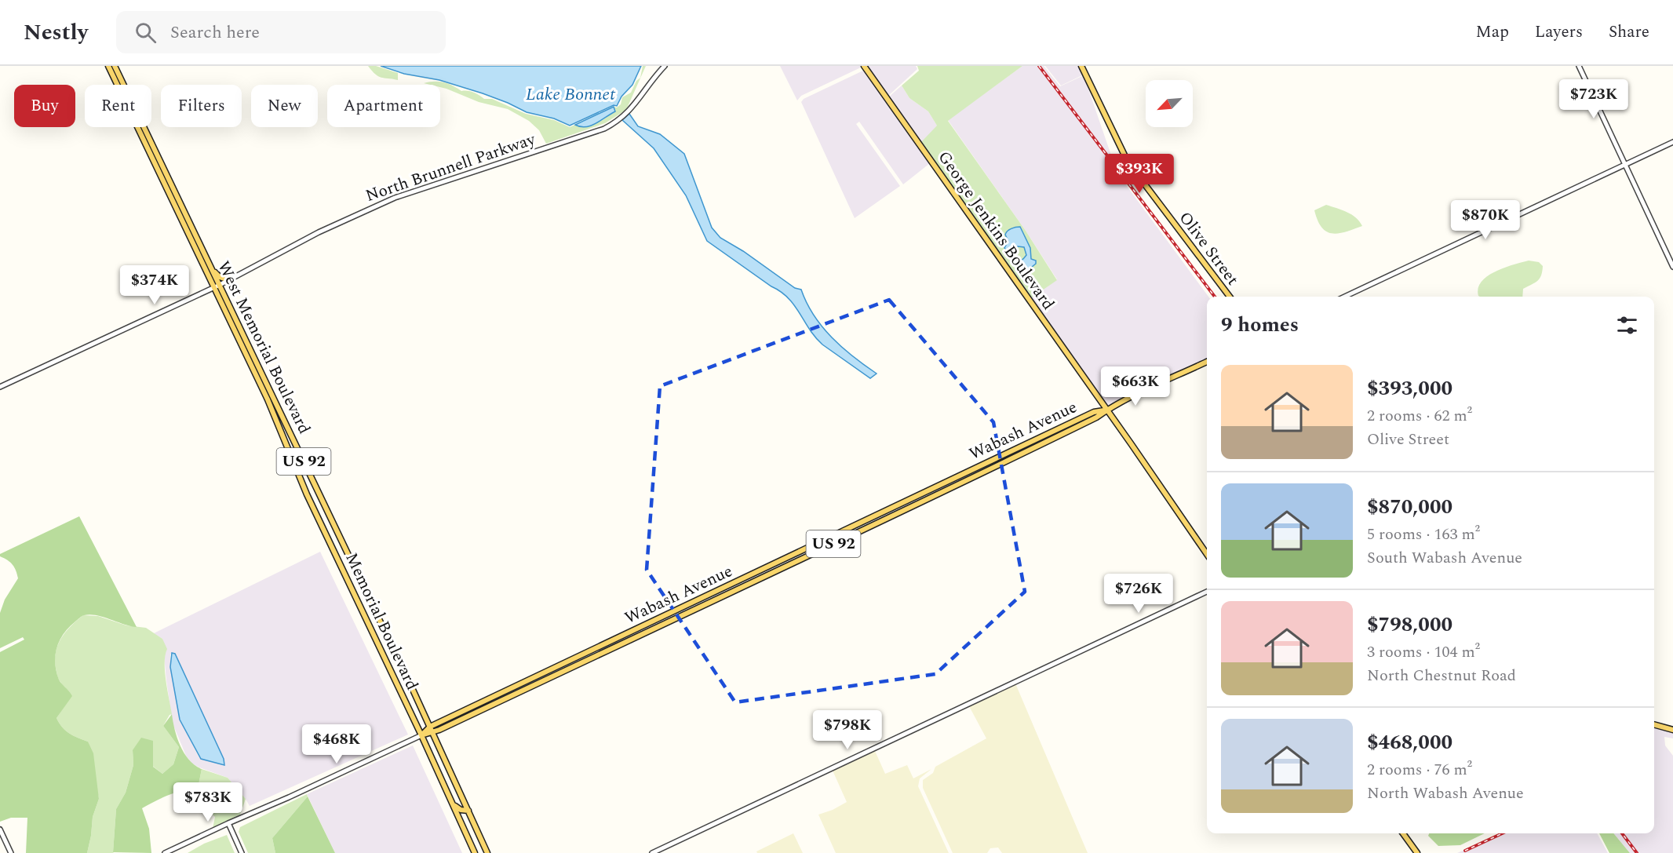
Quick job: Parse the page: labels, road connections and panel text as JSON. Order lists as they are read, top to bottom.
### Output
{
  "streets": {
    "main road": [
      "George Jenkins Boulevard",
      "Olive Street",
      "West Memorial Boulevard",
      "Wabash Avenue",
      "US 92",
      "Memorial Boulevard"
    ],
    "street": ["North Brunnell Parkway"]
  },
  "crossings": [
    ["North Brunnell Parkway", "West Memorial Boulevard"],
    ["George Jenkins Boulevard", "Wabash Avenue"],
    ["West Memorial Boulevard", "Memorial Boulevard"],
    ["Wabash Avenue", "Memorial Boulevard"]
  ],
  "water": ["Lake Bonnet"],
  "north": "bottom left",
  "page": {
    "header": "Nestly",
    "search": "Search here",
    "nav": ["Map", "Layers", "Share"],
    "price": [
      "$723K",
      "$393K",
      "$870K",
      "$374K",
      "$663K",
      "$726K",
      "$798K",
      "$468K",
      "$783K"
    ],
    "chip": [
      "Buy",
      "Rent",
      "Filters",
      "New",
      "Apartment"
    ],
    "heading": "9 homes",
    "list": [
      {
        "name": "$393,000",
        "note": "2 rooms · 62 m² · Olive Street"
      },
      {
        "name": "$870,000",
        "note": "5 rooms · 163 m² · South Wabash Avenue"
      },
      {
        "name": "$798,000",
        "note": "3 rooms · 104 m² · North Chestnut Road"
      },
      {
        "name": "$468,000",
        "note": "2 rooms · 76 m² · North Wabash Avenue"
      }
    ]
  }
}
